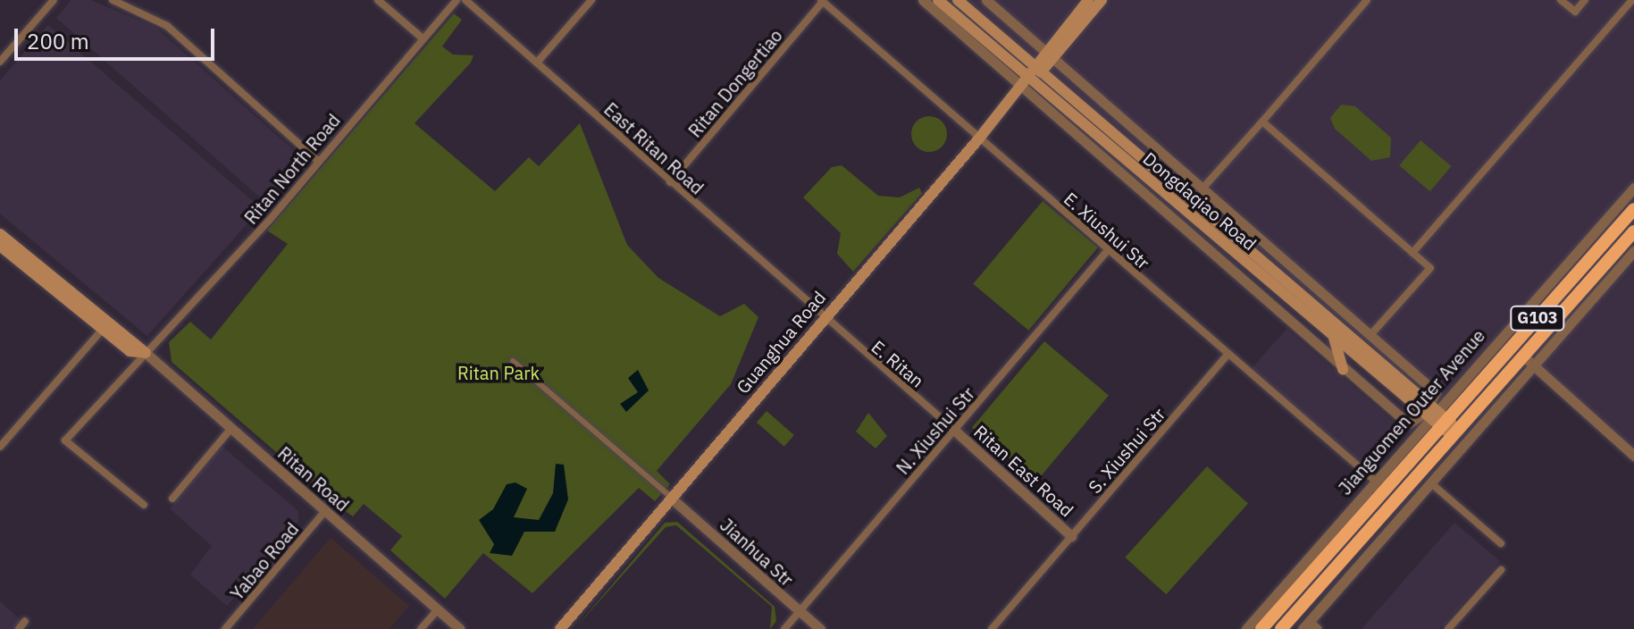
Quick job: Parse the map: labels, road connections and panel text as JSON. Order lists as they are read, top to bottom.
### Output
{
  "streets": {
    "highway": ["G103", "Jianguomen Outer Avenue"],
    "main road": ["Dongdaqiao Road", "Guanghua Road"],
    "street": [
      "Ritan Dongertiao",
      "East Ritan Road",
      "Ritan North Road",
      "E. Xiushui Str",
      "E. Ritan",
      "N. Xiushui Str",
      "S. Xiushui Str",
      "Ritan East Road",
      "Ritan Road",
      "Jianhua Str",
      "Yabao Road"
    ]
  },
  "crossings": [
    ["Ritan Dongertiao", "East Ritan Road"],
    ["Ritan Dongertiao", "E. Xiushui Str"],
    ["East Ritan Road", "Guanghua Road"],
    ["East Ritan Road", "E. Ritan"],
    ["Ritan North Road", "Ritan Road"],
    ["Dongdaqiao Road", "G103"],
    ["Dongdaqiao Road", "Guanghua Road"],
    ["Dongdaqiao Road", "Jianguomen Outer Avenue"],
    ["E. Xiushui Str", "Guanghua Road"],
    ["E. Xiushui Str", "Jianguomen Outer Avenue"],
    ["E. Xiushui Str", "N. Xiushui Str"],
    ["E. Xiushui Str", "S. Xiushui Str"],
    ["Guanghua Road", "E. Ritan"],
    ["Guanghua Road", "Jianhua Str"],
    ["E. Ritan", "N. Xiushui Str"],
    ["E. Ritan", "Ritan East Road"],
    ["N. Xiushui Str", "Ritan East Road"],
    ["N. Xiushui Str", "Jianhua Str"],
    ["S. Xiushui Str", "Ritan East Road"],
    ["Ritan Road", "Yabao Road"]
  ],
  "parks": ["Ritan Park"],
  "scale_bar": "200 m"
}
